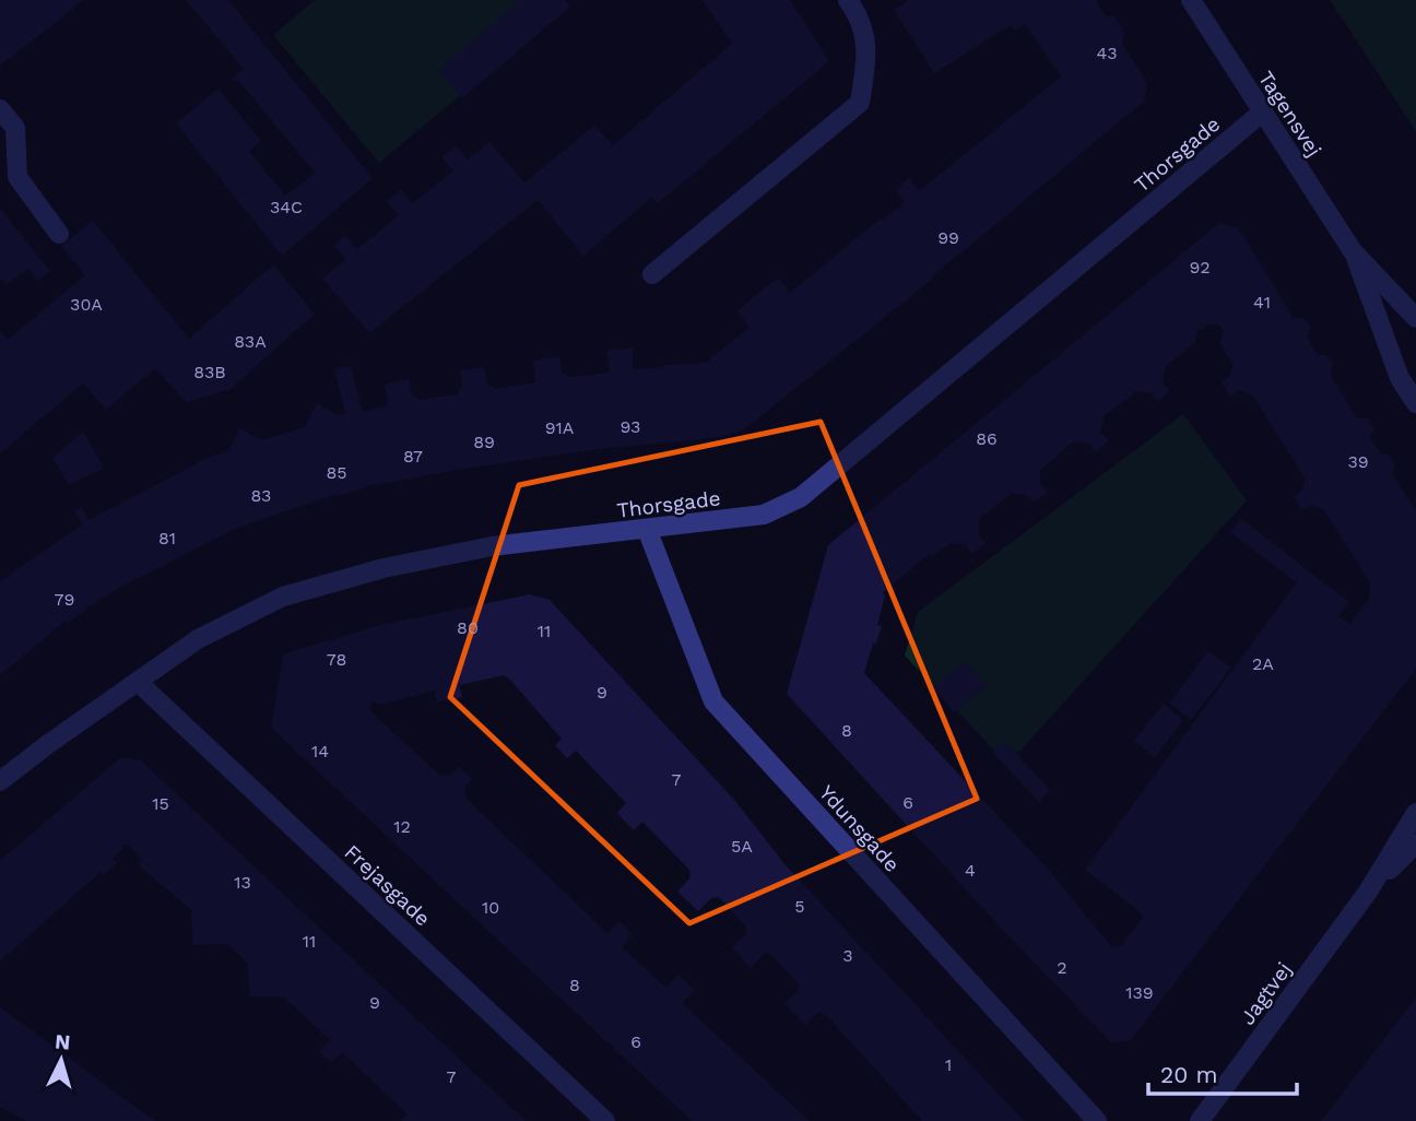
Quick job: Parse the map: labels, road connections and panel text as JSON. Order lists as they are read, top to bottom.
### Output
{
  "streets": {
    "street": [
      "Tagensvej",
      "Thorsgade",
      "Ydunsgade",
      "Frejasgade",
      "Jagtvej"
    ]
  },
  "crossings": [
    ["Tagensvej", "Thorsgade"],
    ["Thorsgade", "Ydunsgade"],
    ["Thorsgade", "Frejasgade"]
  ],
  "house_numbers": [
    "43",
    "34C",
    "99",
    "92",
    "41",
    "30A",
    "83A",
    "83B",
    "93",
    "91A",
    "86",
    "89",
    "87",
    "39",
    "85",
    "83",
    "81",
    "79",
    "80",
    "11",
    "78",
    "2A",
    "9",
    "8",
    "14",
    "7",
    "6",
    "15",
    "12",
    "5A",
    "4",
    "13",
    "5",
    "10",
    "11",
    "3",
    "2",
    "8",
    "139",
    "9",
    "6",
    "1",
    "7"
  ],
  "scale_bar": "20 m",
  "north": "top"
}
